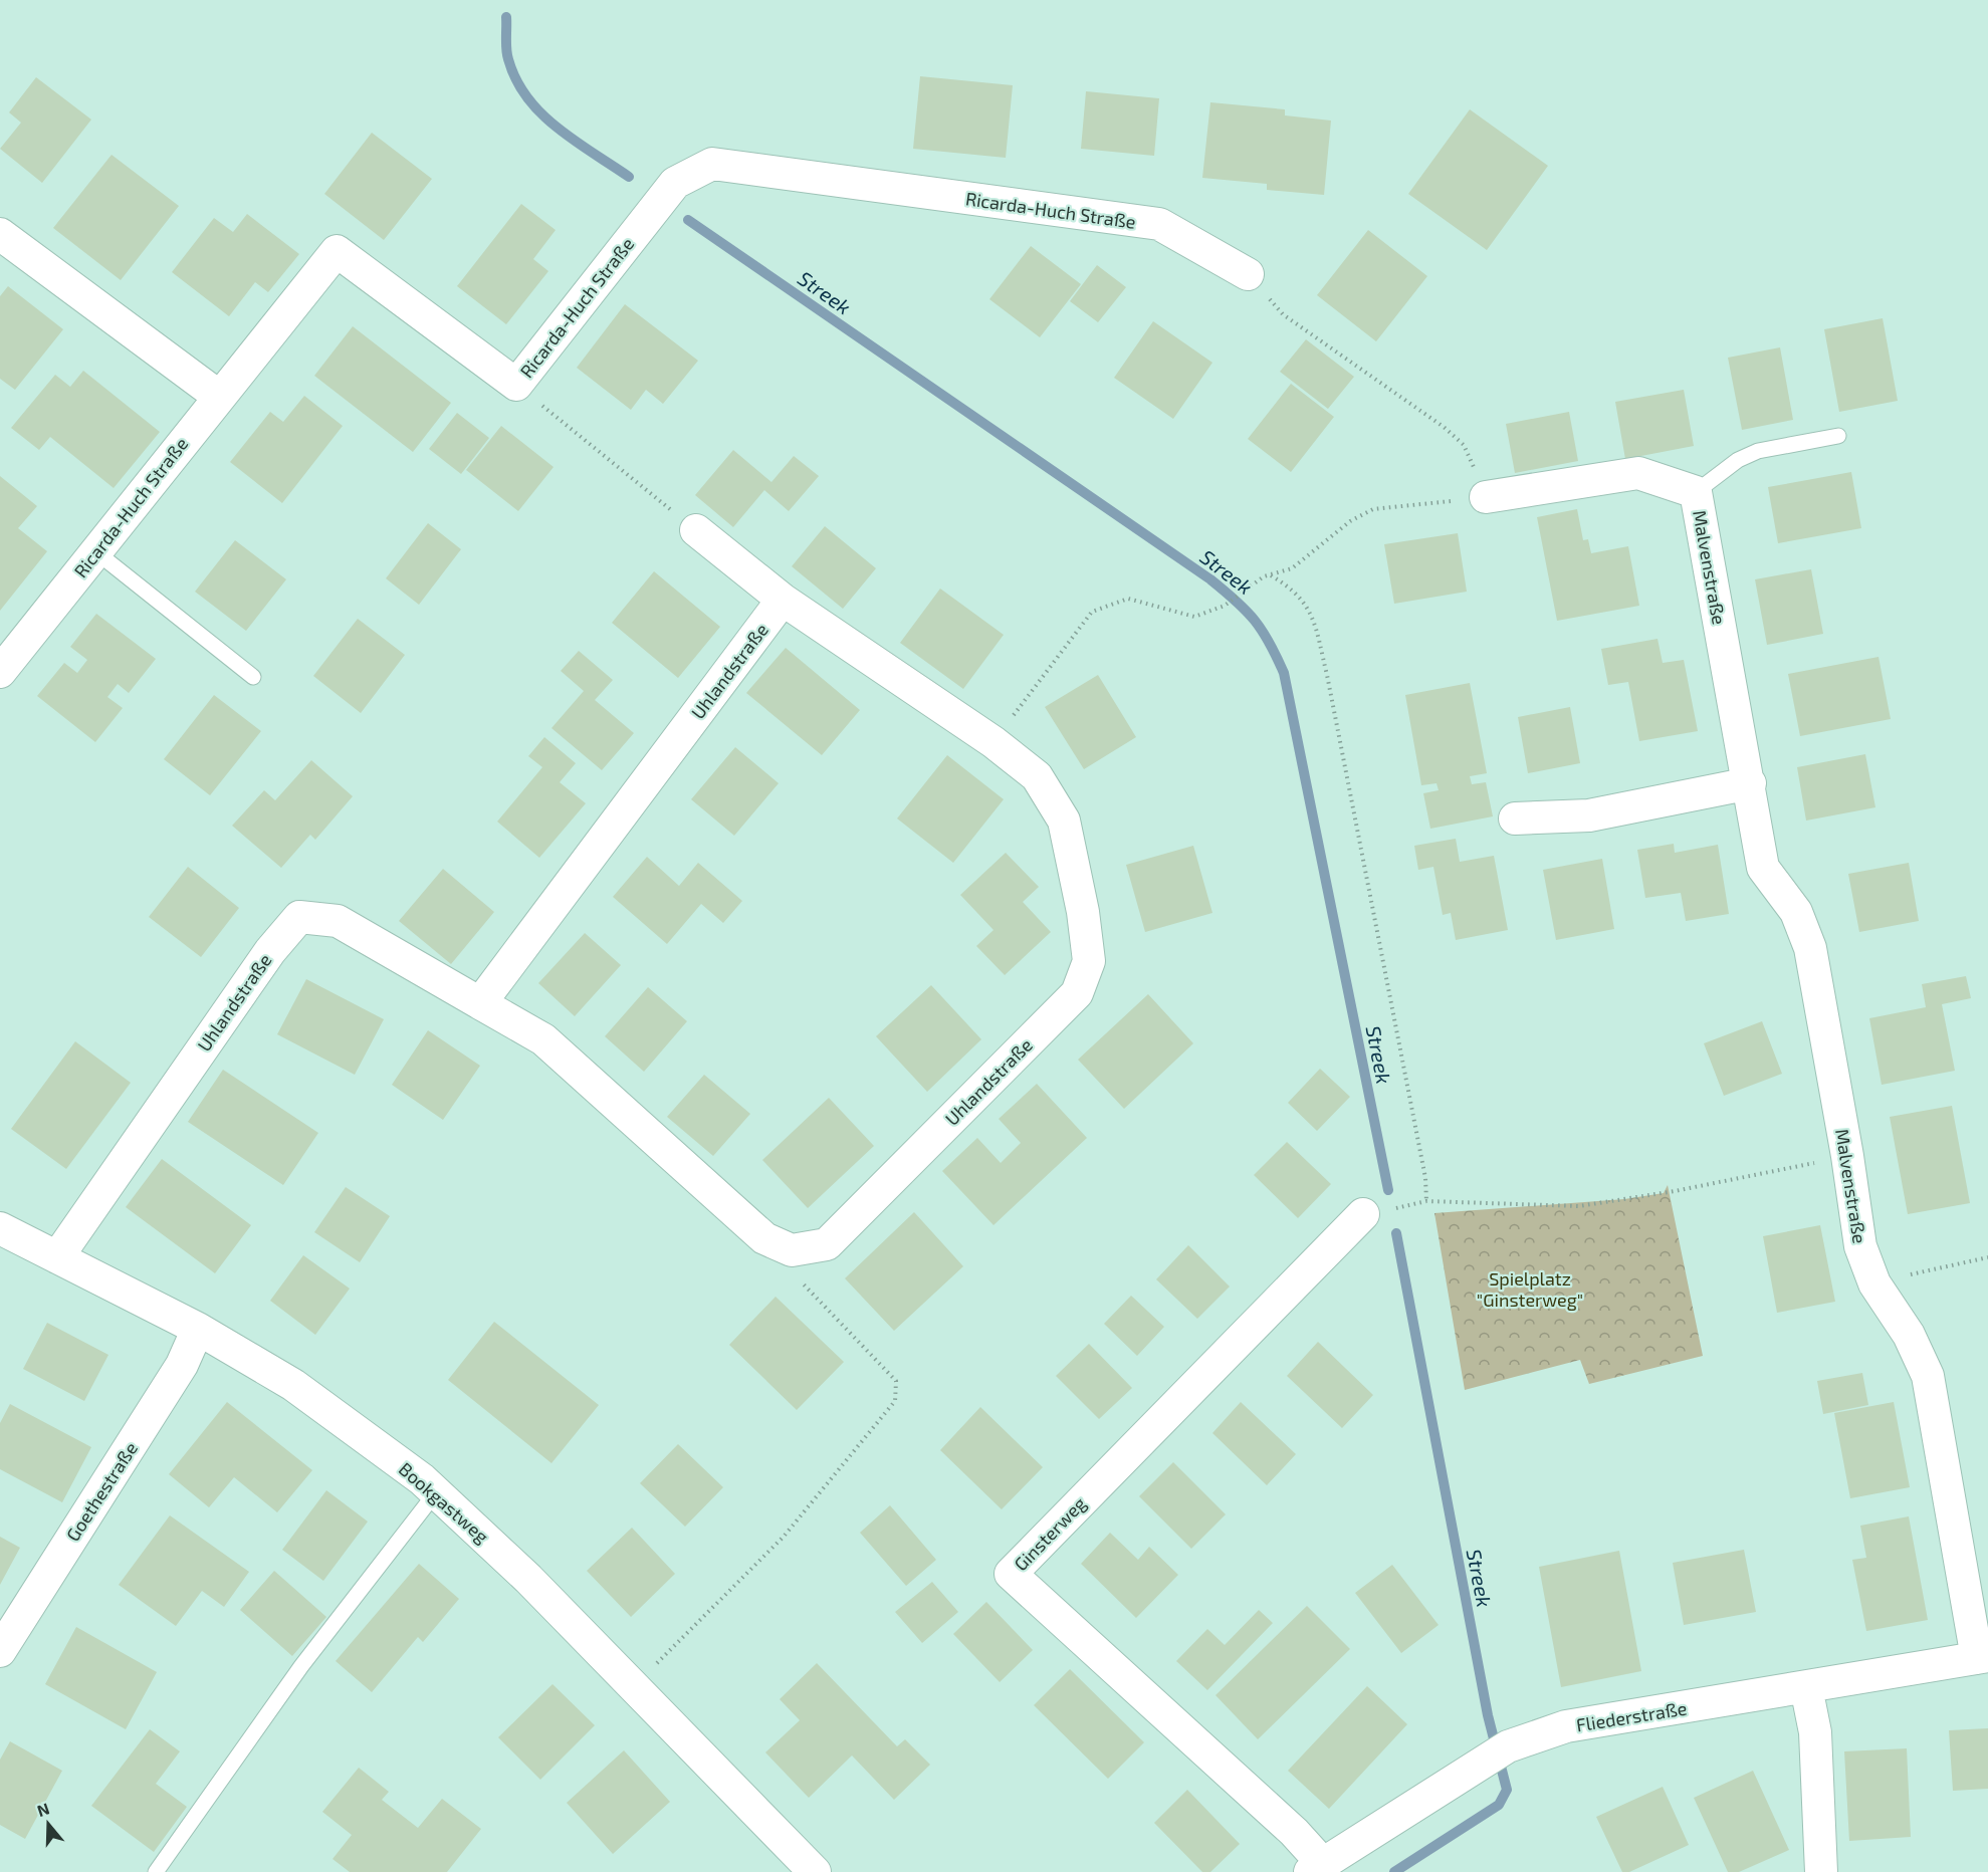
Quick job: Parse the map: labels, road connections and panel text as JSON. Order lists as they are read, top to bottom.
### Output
{
  "streets": {
    "street": [
      "Ricarda-Huch Straße",
      "Malvenstraße",
      "Uhlandstraße",
      "Goethestraße",
      "Bookgastweg",
      "Ginsterweg",
      "Fliederstraße"
    ]
  },
  "crossings": [
    ["Malvenstraße", "Fliederstraße"],
    ["Uhlandstraße", "Bookgastweg"],
    ["Goethestraße", "Bookgastweg"],
    ["Ginsterweg", "Fliederstraße"]
  ],
  "water": ["Streek"],
  "parks": ["Spielplatz \"Ginsterweg\""],
  "north": "top"
}
